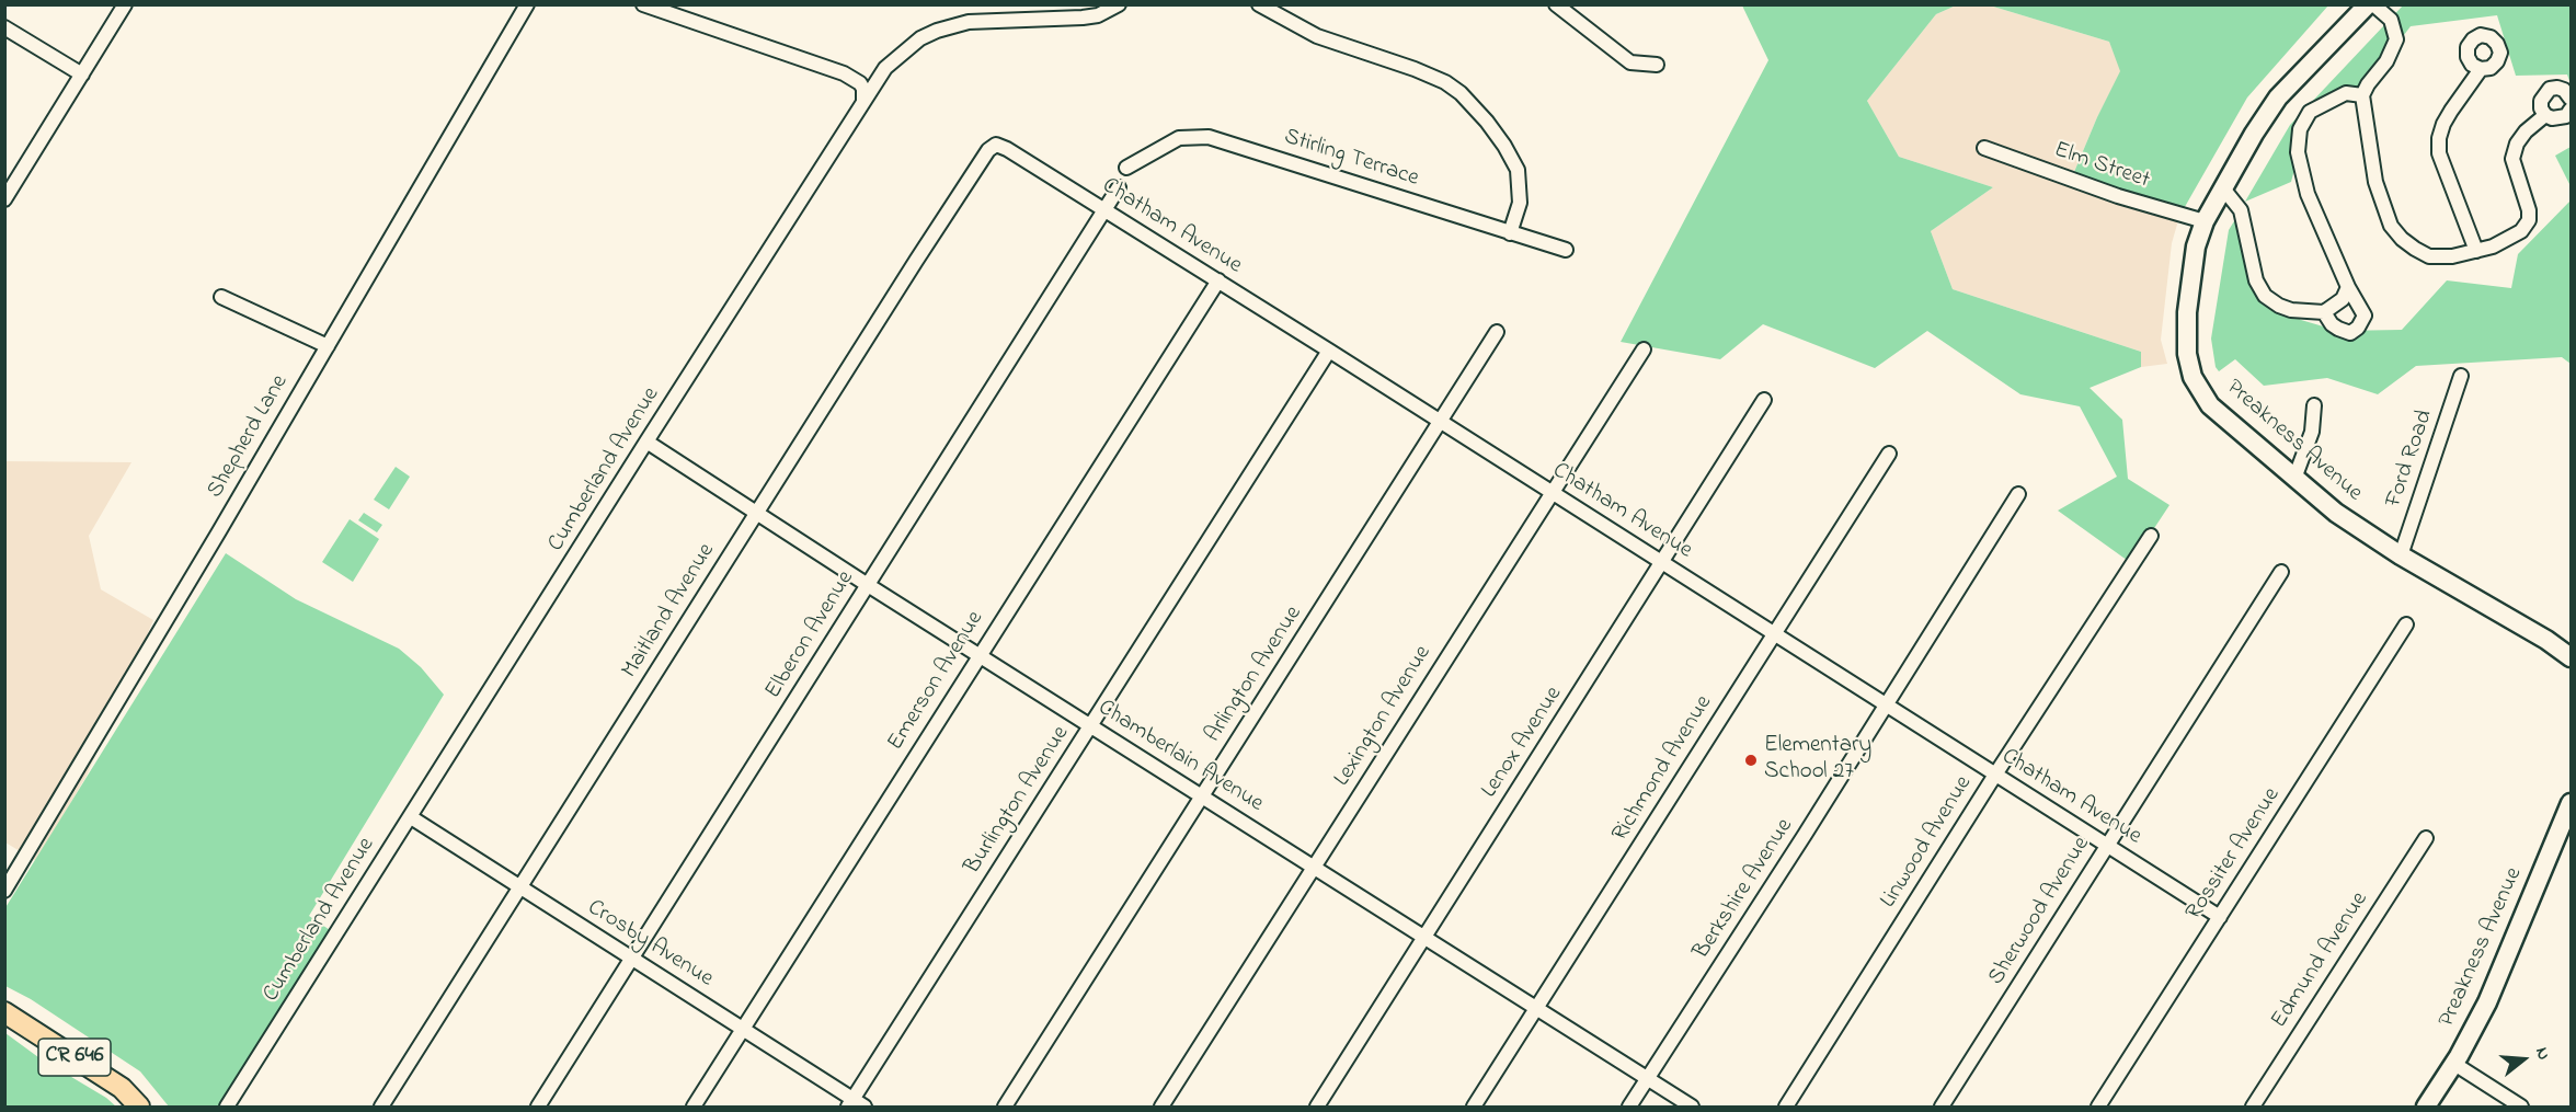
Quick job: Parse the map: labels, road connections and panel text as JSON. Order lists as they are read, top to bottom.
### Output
{
  "streets": {
    "main road": ["Preakness Avenue", "CR 646"],
    "street": [
      "Stirling Terrace",
      "Elm Street",
      "Chatham Avenue",
      "Shepherd Lane",
      "Ford Road",
      "Cumberland Avenue",
      "Maitland Avenue",
      "Elberon Avenue",
      "Arlington Avenue",
      "Emerson Avenue",
      "Lexington Avenue",
      "Lenox Avenue",
      "Chamberlain Avenue",
      "Richmond Avenue",
      "Burlington Avenue",
      "Linwood Avenue",
      "Rossiter Avenue",
      "Berkshire Avenue",
      "Sherwood Avenue",
      "Crosby Avenue",
      "Edmund Avenue"
    ]
  },
  "crossings": [
    ["Elm Street", "Preakness Avenue"],
    ["Chatham Avenue", "Maitland Avenue"],
    ["Chatham Avenue", "Elberon Avenue"],
    ["Chatham Avenue", "Arlington Avenue"],
    ["Chatham Avenue", "Emerson Avenue"],
    ["Chatham Avenue", "Lexington Avenue"],
    ["Chatham Avenue", "Lenox Avenue"],
    ["Chatham Avenue", "Richmond Avenue"],
    ["Chatham Avenue", "Burlington Avenue"],
    ["Chatham Avenue", "Linwood Avenue"],
    ["Chatham Avenue", "Rossiter Avenue"],
    ["Chatham Avenue", "Berkshire Avenue"],
    ["Chatham Avenue", "Sherwood Avenue"],
    ["Preakness Avenue", "Ford Road"],
    ["Cumberland Avenue", "Chamberlain Avenue"],
    ["Cumberland Avenue", "Crosby Avenue"],
    ["Maitland Avenue", "Chamberlain Avenue"],
    ["Maitland Avenue", "Crosby Avenue"],
    ["Elberon Avenue", "Chamberlain Avenue"],
    ["Elberon Avenue", "Crosby Avenue"],
    ["Arlington Avenue", "Chamberlain Avenue"],
    ["Emerson Avenue", "Chamberlain Avenue"],
    ["Emerson Avenue", "Crosby Avenue"],
    ["Lexington Avenue", "Chamberlain Avenue"],
    ["Lenox Avenue", "Chamberlain Avenue"],
    ["Chamberlain Avenue", "Richmond Avenue"],
    ["Chamberlain Avenue", "Burlington Avenue"],
    ["Chamberlain Avenue", "Berkshire Avenue"],
    ["Burlington Avenue", "Crosby Avenue"]
  ],
  "places": ["Elementary School 27"],
  "north": "right"
}
